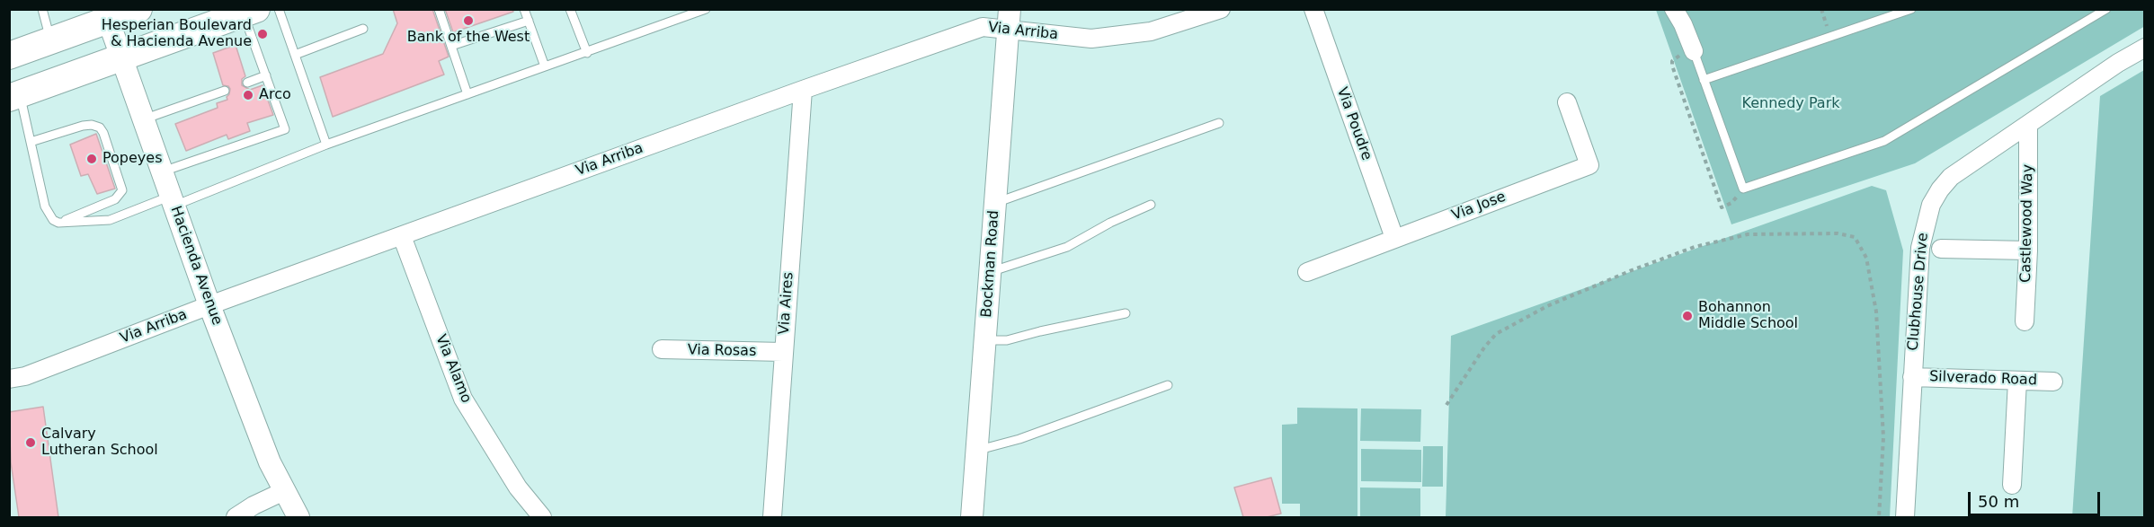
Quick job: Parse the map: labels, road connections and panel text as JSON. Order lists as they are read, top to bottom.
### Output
{
  "streets": {
    "street": [
      "Via Arriba",
      "Via Poudre",
      "Via Jose",
      "Castlewood Way",
      "Bockman Road",
      "Hacienda Avenue",
      "Clubhouse Drive",
      "Via Aires",
      "Via Rosas",
      "Via Alamo",
      "Silverado Road"
    ]
  },
  "crossings": [
    ["Via Arriba", "Bockman Road"],
    ["Via Arriba", "Hacienda Avenue"],
    ["Via Arriba", "Via Aires"],
    ["Via Arriba", "Via Alamo"],
    ["Via Poudre", "Via Jose"],
    ["Castlewood Way", "Clubhouse Drive"],
    ["Clubhouse Drive", "Silverado Road"],
    ["Via Aires", "Via Rosas"]
  ],
  "parks": ["Kennedy Park"],
  "places": [
    "Bank of the West",
    "Hesperian Boulevard & Hacienda Avenue",
    "Arco",
    "Popeyes",
    "Bohannon Middle School",
    "Calvary Lutheran School"
  ],
  "scale_bar": "50 m"
}
